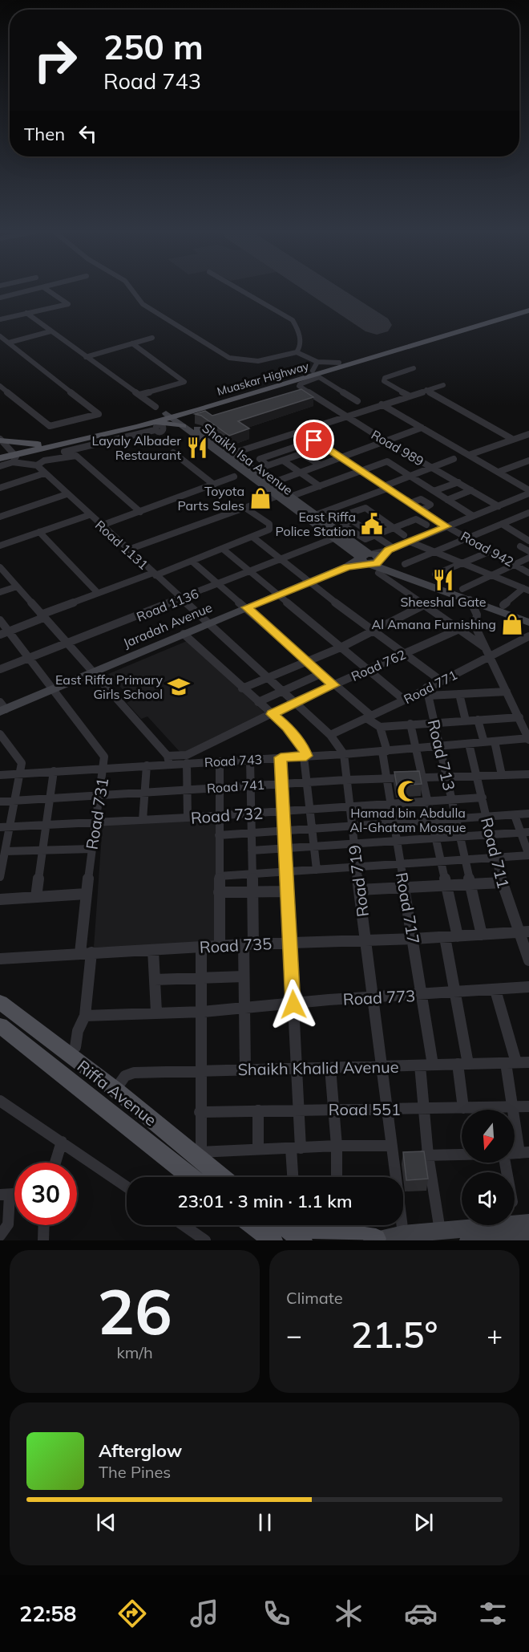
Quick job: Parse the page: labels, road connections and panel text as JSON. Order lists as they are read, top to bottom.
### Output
{
  "streets": {
    "main road": ["Muaskar Highway", "Riffa Avenue"],
    "street": [
      "Road 989",
      "Shaikh Isa Avenue",
      "Road 1131",
      "Road 942",
      "Road 1136",
      "Jaradah Avenue",
      "Road 762",
      "Road 771",
      "Road 713",
      "Road 743",
      "Road 741",
      "Road 731",
      "Road 732",
      "Road 711",
      "Road 719",
      "Road 717",
      "Road 735",
      "Road 773",
      "Shaikh Khalid Avenue",
      "Road 551"
    ]
  },
  "crossings": [
    ["Muaskar Highway", "Road 989"],
    ["Muaskar Highway", "Shaikh Isa Avenue"],
    ["Shaikh Isa Avenue", "Road 1136"],
    ["Shaikh Isa Avenue", "Jaradah Avenue"],
    ["Road 1131", "Road 1136"],
    ["Road 1131", "Jaradah Avenue"],
    ["Road 1131", "Road 719"],
    ["Road 1136", "Road 731"],
    ["Jaradah Avenue", "Road 731"],
    ["Jaradah Avenue", "Road 719"],
    ["Road 762", "Road 743"],
    ["Road 762", "Road 719"],
    ["Road 771", "Road 713"],
    ["Road 771", "Road 719"],
    ["Road 713", "Road 743"],
    ["Road 713", "Road 741"],
    ["Road 713", "Road 732"],
    ["Road 713", "Road 735"],
    ["Road 743", "Road 731"],
    ["Road 743", "Road 711"],
    ["Road 743", "Road 719"],
    ["Road 743", "Road 717"],
    ["Road 741", "Road 731"],
    ["Road 741", "Road 711"],
    ["Road 741", "Road 719"],
    ["Road 741", "Road 717"],
    ["Road 731", "Road 732"],
    ["Road 731", "Road 735"],
    ["Road 732", "Road 711"],
    ["Road 732", "Road 719"],
    ["Road 732", "Road 717"],
    ["Road 711", "Road 735"],
    ["Road 719", "Road 735"],
    ["Road 719", "Road 773"],
    ["Road 719", "Shaikh Khalid Avenue"],
    ["Road 719", "Road 551"],
    ["Road 717", "Road 735"],
    ["Road 717", "Road 773"],
    ["Road 717", "Shaikh Khalid Avenue"],
    ["Shaikh Khalid Avenue", "Riffa Avenue"]
  ],
  "places": {
    "restaurant": ["Layaly Albader Restaurant", "Sheeshal Gate"],
    "shop": ["Toyota Parts Sales", "Al Amana Furnishing"],
    "public building": ["East Riffa Police Station"],
    "school or university": ["East Riffa Primary Girls School"],
    "mosque": ["Hamad bin Abdulla Al-Ghatam Mosque"]
  },
  "north": "bottom",
  "page": {
    "turn": ["250 m", "Road 743"],
    "then": "Then",
    "limit": "30",
    "trip": "23:01 · 3 min · 1.1 km",
    "tile": [
      ["26", "km/h"],
      "Climate"
    ],
    "heat": ["−", "21.5°", "+"],
    "song": ["Afterglow", "The Pines"],
    "tabs": "22:58"
  }
}
